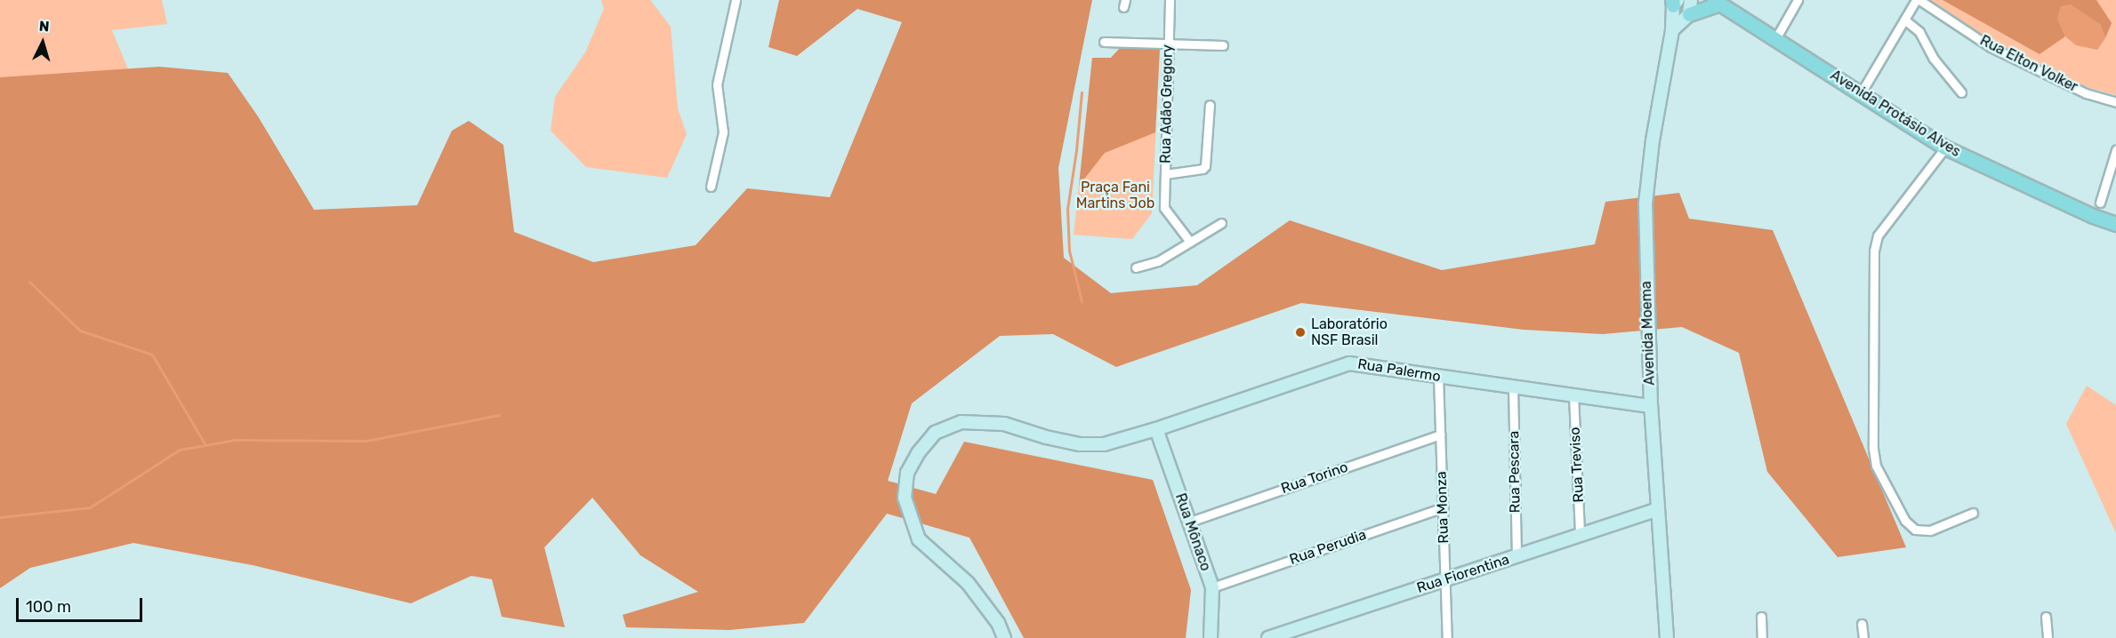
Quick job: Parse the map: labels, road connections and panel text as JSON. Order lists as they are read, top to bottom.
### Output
{
  "streets": {
    "main road": [
      "Avenida Protásio Alves",
      "Avenida Moema",
      "Rua Palermo",
      "Rua Mônaco",
      "Rua Fiorentina"
    ],
    "street": [
      "Rua Elton Volker",
      "Rua Adão Gregory",
      "Rua Treviso",
      "Rua Pescara",
      "Rua Torino",
      "Rua Monza",
      "Rua Perudia"
    ]
  },
  "crossings": [
    ["Avenida Moema", "Rua Palermo"],
    ["Avenida Moema", "Rua Fiorentina"],
    ["Rua Palermo", "Rua Treviso"],
    ["Rua Palermo", "Rua Pescara"],
    ["Rua Palermo", "Rua Monza"],
    ["Rua Palermo", "Rua Mônaco"],
    ["Rua Treviso", "Rua Fiorentina"],
    ["Rua Pescara", "Rua Fiorentina"],
    ["Rua Torino", "Rua Monza"],
    ["Rua Torino", "Rua Mônaco"],
    ["Rua Monza", "Rua Perudia"],
    ["Rua Monza", "Rua Fiorentina"],
    ["Rua Mônaco", "Rua Perudia"]
  ],
  "parks": ["Praça Fani Martins Job"],
  "places": ["Laboratório NSF Brasil"],
  "scale_bar": "100 m",
  "north": "top"
}
